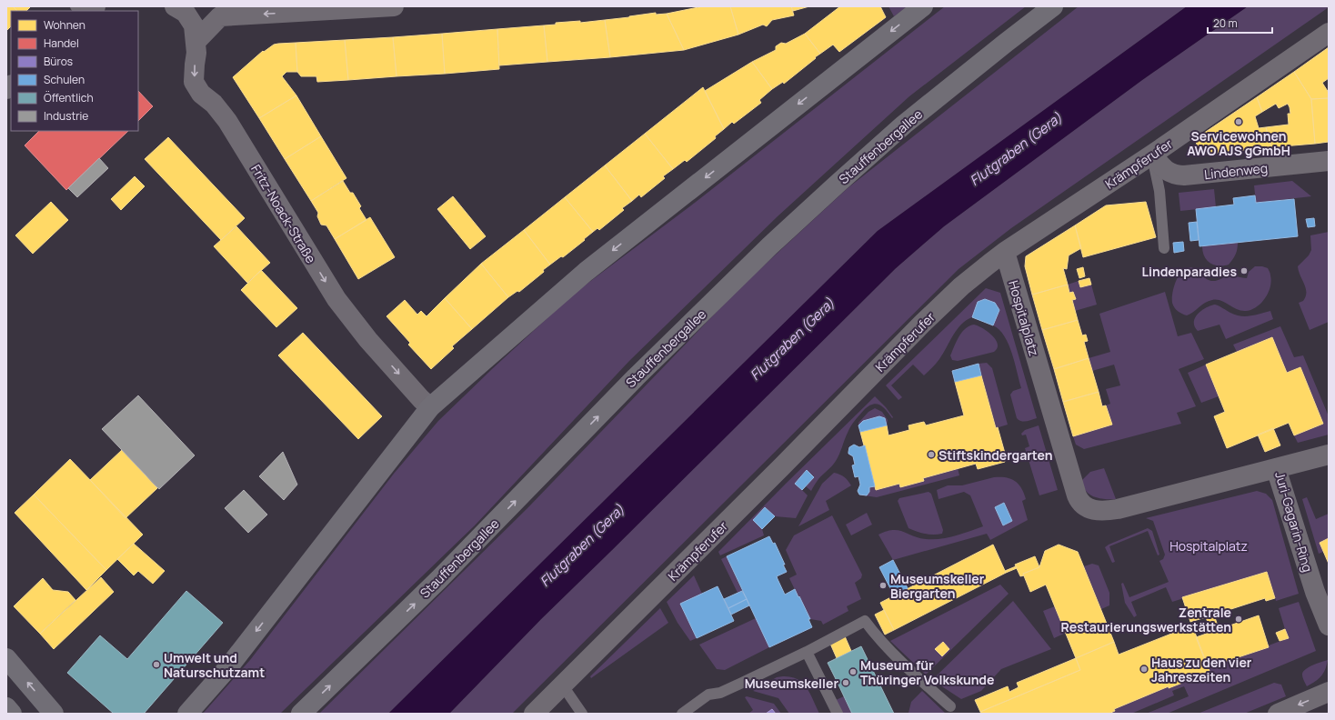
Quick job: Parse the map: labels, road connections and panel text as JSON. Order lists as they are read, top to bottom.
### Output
{
  "streets": {
    "main road": ["Stauffenbergallee"],
    "street": [
      "Krämpferufer",
      "Lindenweg",
      "Fritz-Noack-Straße",
      "Hospitalplatz",
      "Juri-Gagarin-Ring"
    ]
  },
  "crossings": [
    ["Krämpferufer", "Lindenweg"],
    ["Krämpferufer", "Hospitalplatz"],
    ["Hospitalplatz", "Juri-Gagarin-Ring"]
  ],
  "one_way": ["Fritz-Noack-Straße"],
  "water": ["Flutgraben (Gera)"],
  "parks": ["Hospitalplatz"],
  "places": [
    "Servicewohnen AWO AJS gGmbH",
    "Lindenparadies",
    "Stiftskindergarten",
    "Museumskeller Biergarten",
    "Zentrale Restaurierungswerkstätten",
    "Umwelt und Naturschutzamt",
    "Haus zu den vier Jahreszeiten",
    "Museum für Thüringer Volkskunde",
    "Museumskeller"
  ],
  "legend": [
    "Wohnen",
    "Handel",
    "Büros",
    "Schulen",
    "Öffentlich",
    "Industrie"
  ],
  "scale_bar": "20 m"
}
